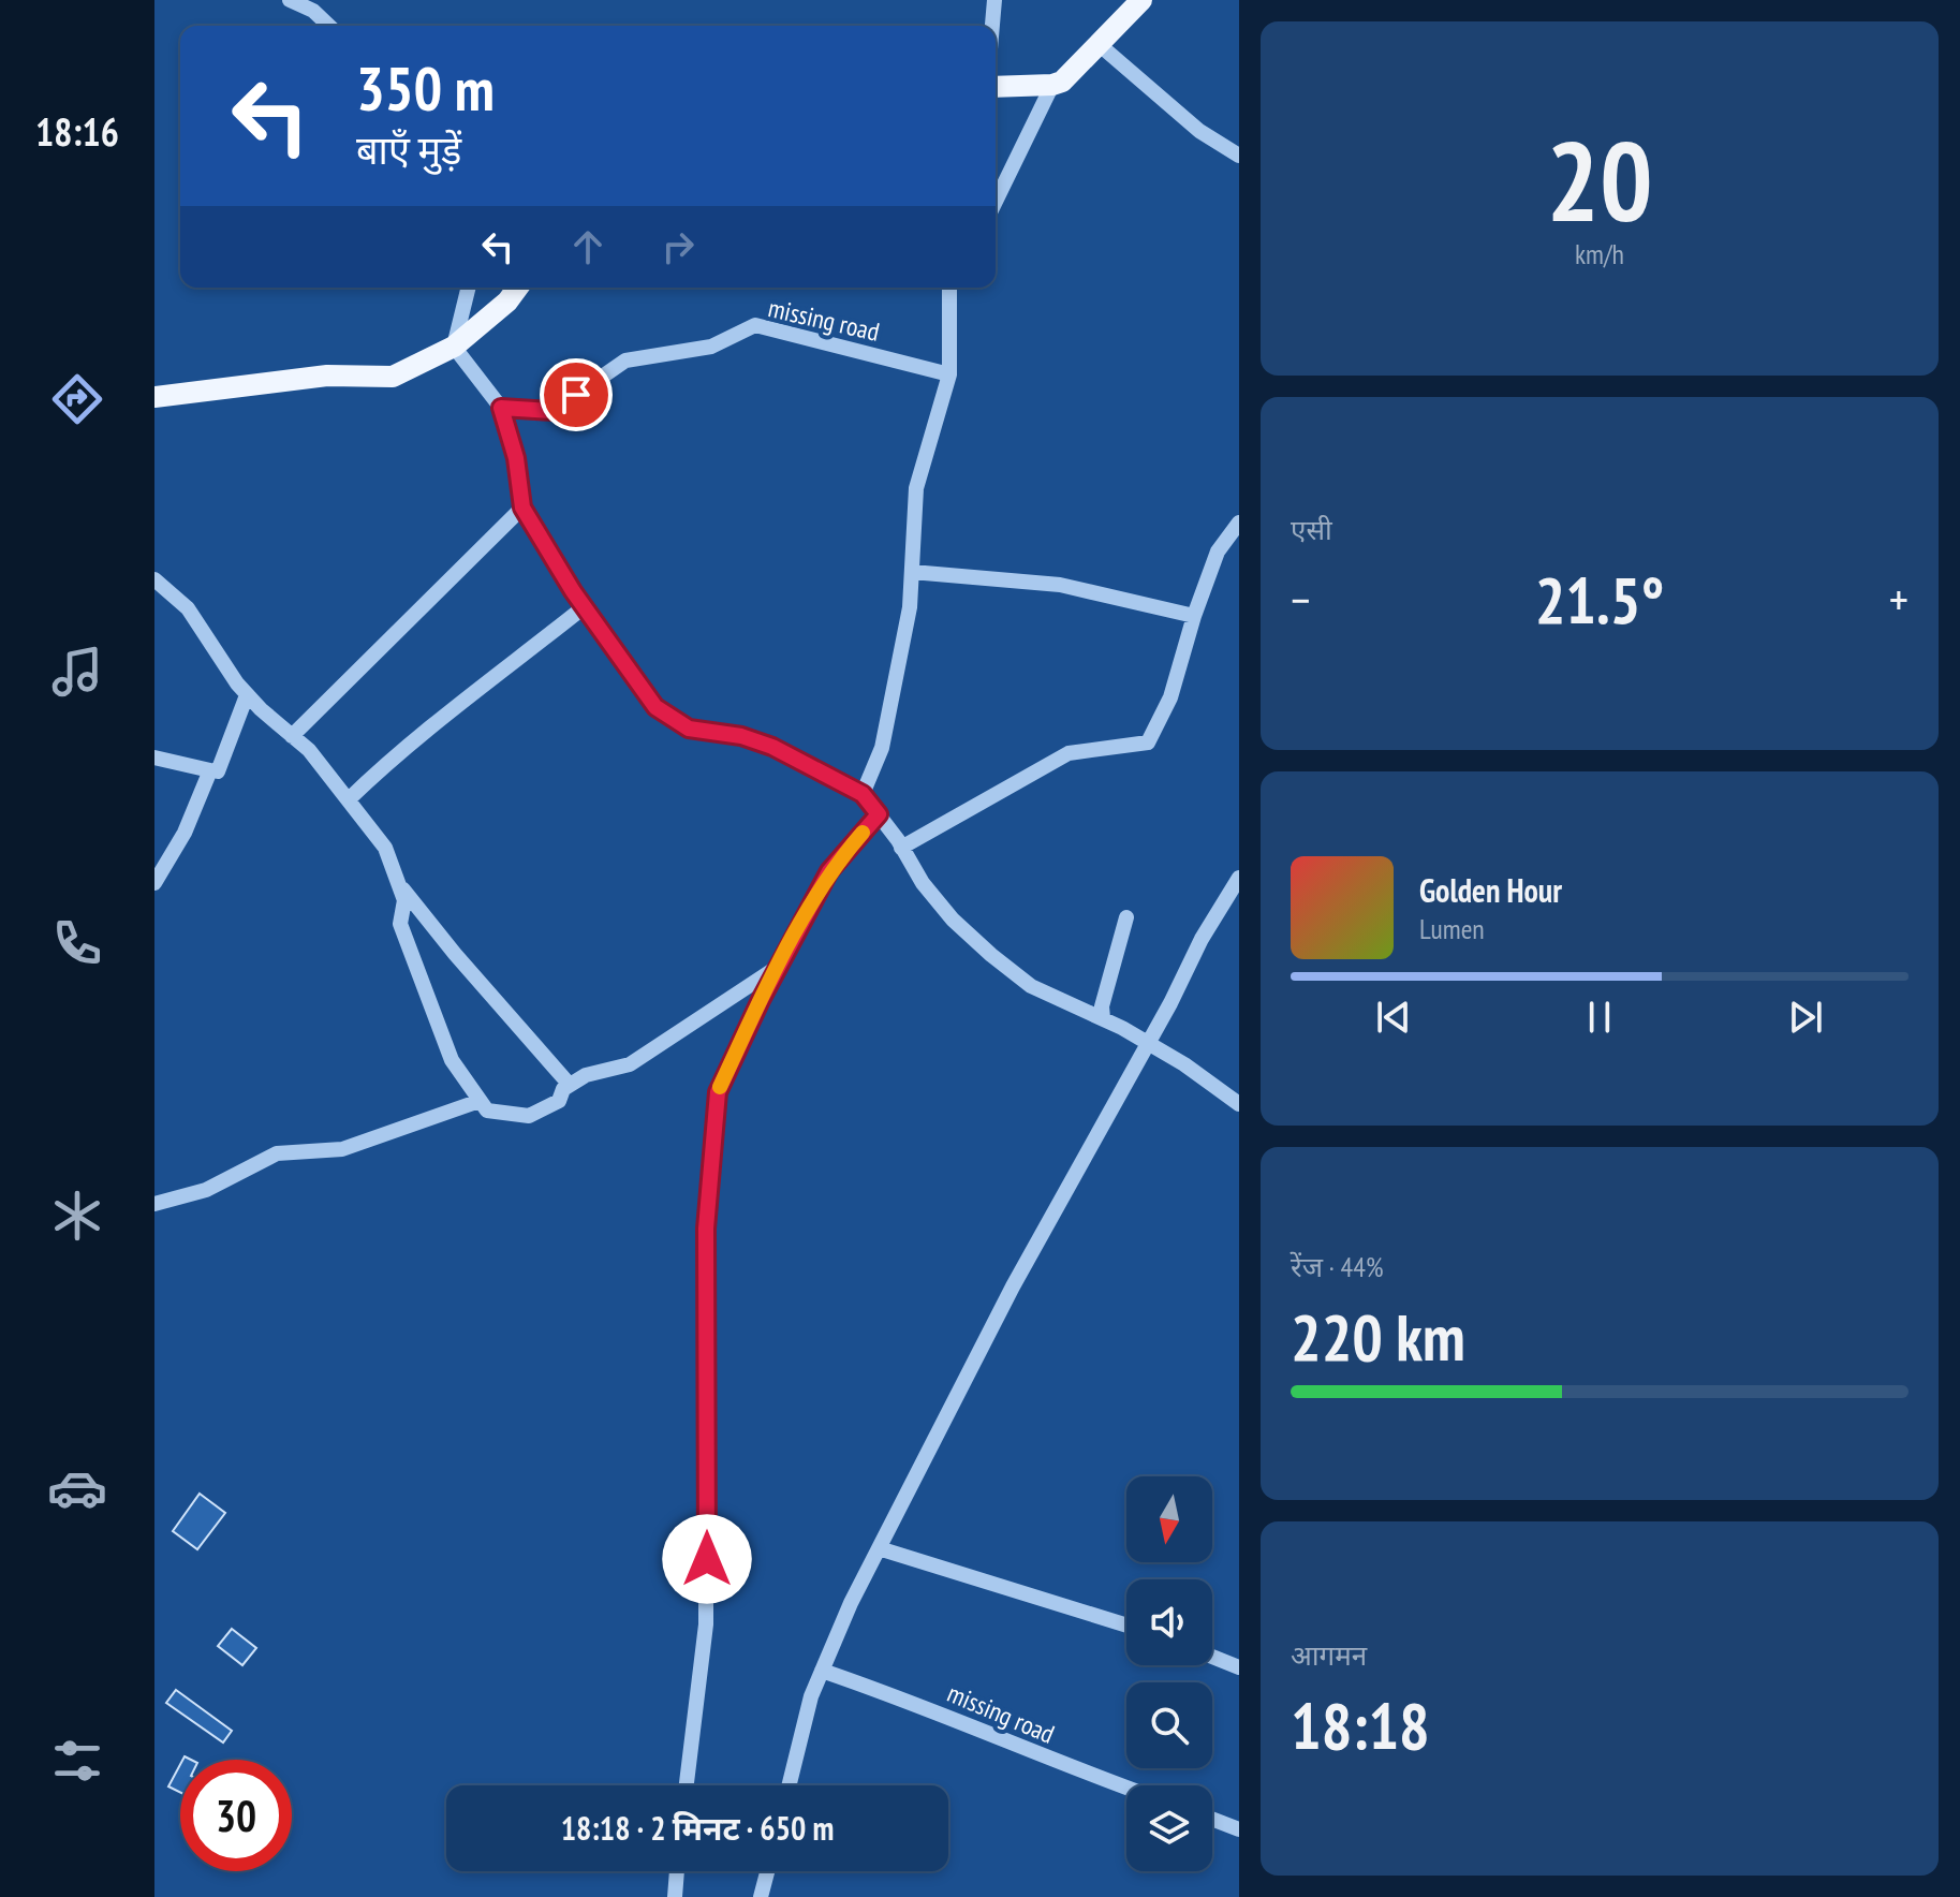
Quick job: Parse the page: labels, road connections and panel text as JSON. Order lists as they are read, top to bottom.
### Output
{
  "streets": {
    "street": ["missing road"]
  },
  "north": "bottom",
  "page": {
    "tabs": "18:16",
    "tile": [
      ["20", "km/h"],
      "एसी",
      ["रेंज · 44%", "220 km"],
      ["आगमन", "18:18"]
    ],
    "turn": ["350 m", "बाएँ मुड़ें"],
    "heat": ["−", "21.5°", "+"],
    "song": ["Golden Hour", "Lumen"],
    "limit": "30",
    "trip": "18:18 · 2 मिनट · 650 m"
  }
}
